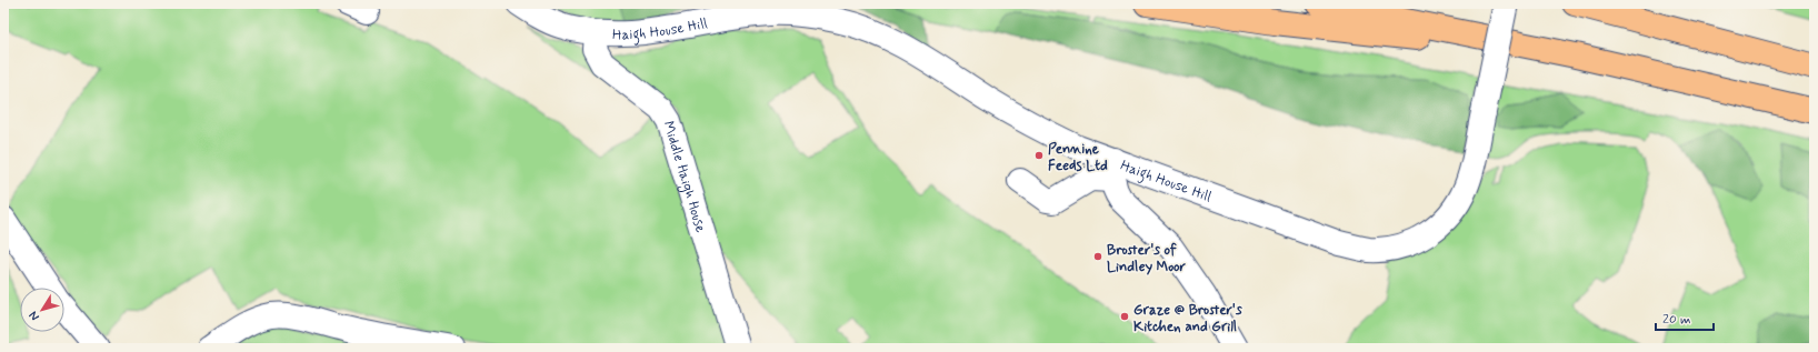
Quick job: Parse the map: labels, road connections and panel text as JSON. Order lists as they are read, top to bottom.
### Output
{
  "streets": {
    "street": ["Haigh House Hill", "Middle Haigh House"]
  },
  "crossings": [
    ["Haigh House Hill", "Middle Haigh House"]
  ],
  "places": ["Pennine Feeds Ltd", "Broster's of Lindley Moor", "Graze @ Broster's Kitchen and Grill"],
  "scale_bar": "20 m",
  "north": "bottom left"
}
